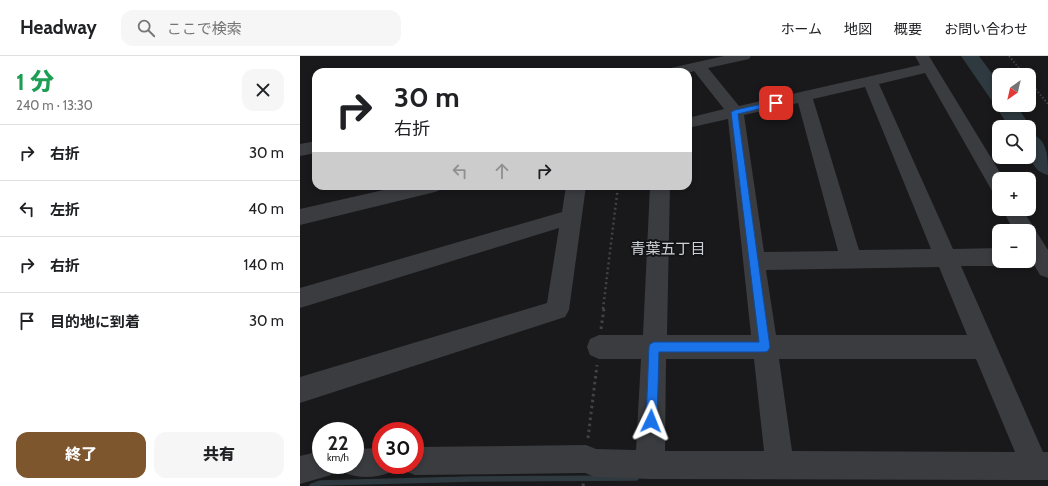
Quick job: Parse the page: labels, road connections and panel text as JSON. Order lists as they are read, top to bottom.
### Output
{
  "districts": ["青葉五丁目"],
  "north": "bottom left",
  "page": {
    "header": "Headway",
    "search": "ここで検索",
    "nav": [
      "ホーム",
      "地図",
      "概要",
      "お問い合わせ"
    ],
    "heading": ["1 分", "240 m · 13:30"],
    "map_buttons": ["+", "−"],
    "turn": ["30 m", "右折"],
    "list": [
      {
        "name": "右折",
        "value": "30 m"
      },
      {
        "name": "左折",
        "value": "40 m"
      },
      {
        "name": "右折",
        "value": "140 m"
      },
      {
        "name": "目的地に到着",
        "value": "30 m"
      }
    ],
    "speed": "22 km/h",
    "limit": "30",
    "buttons": ["終了", "共有"]
  }
}
